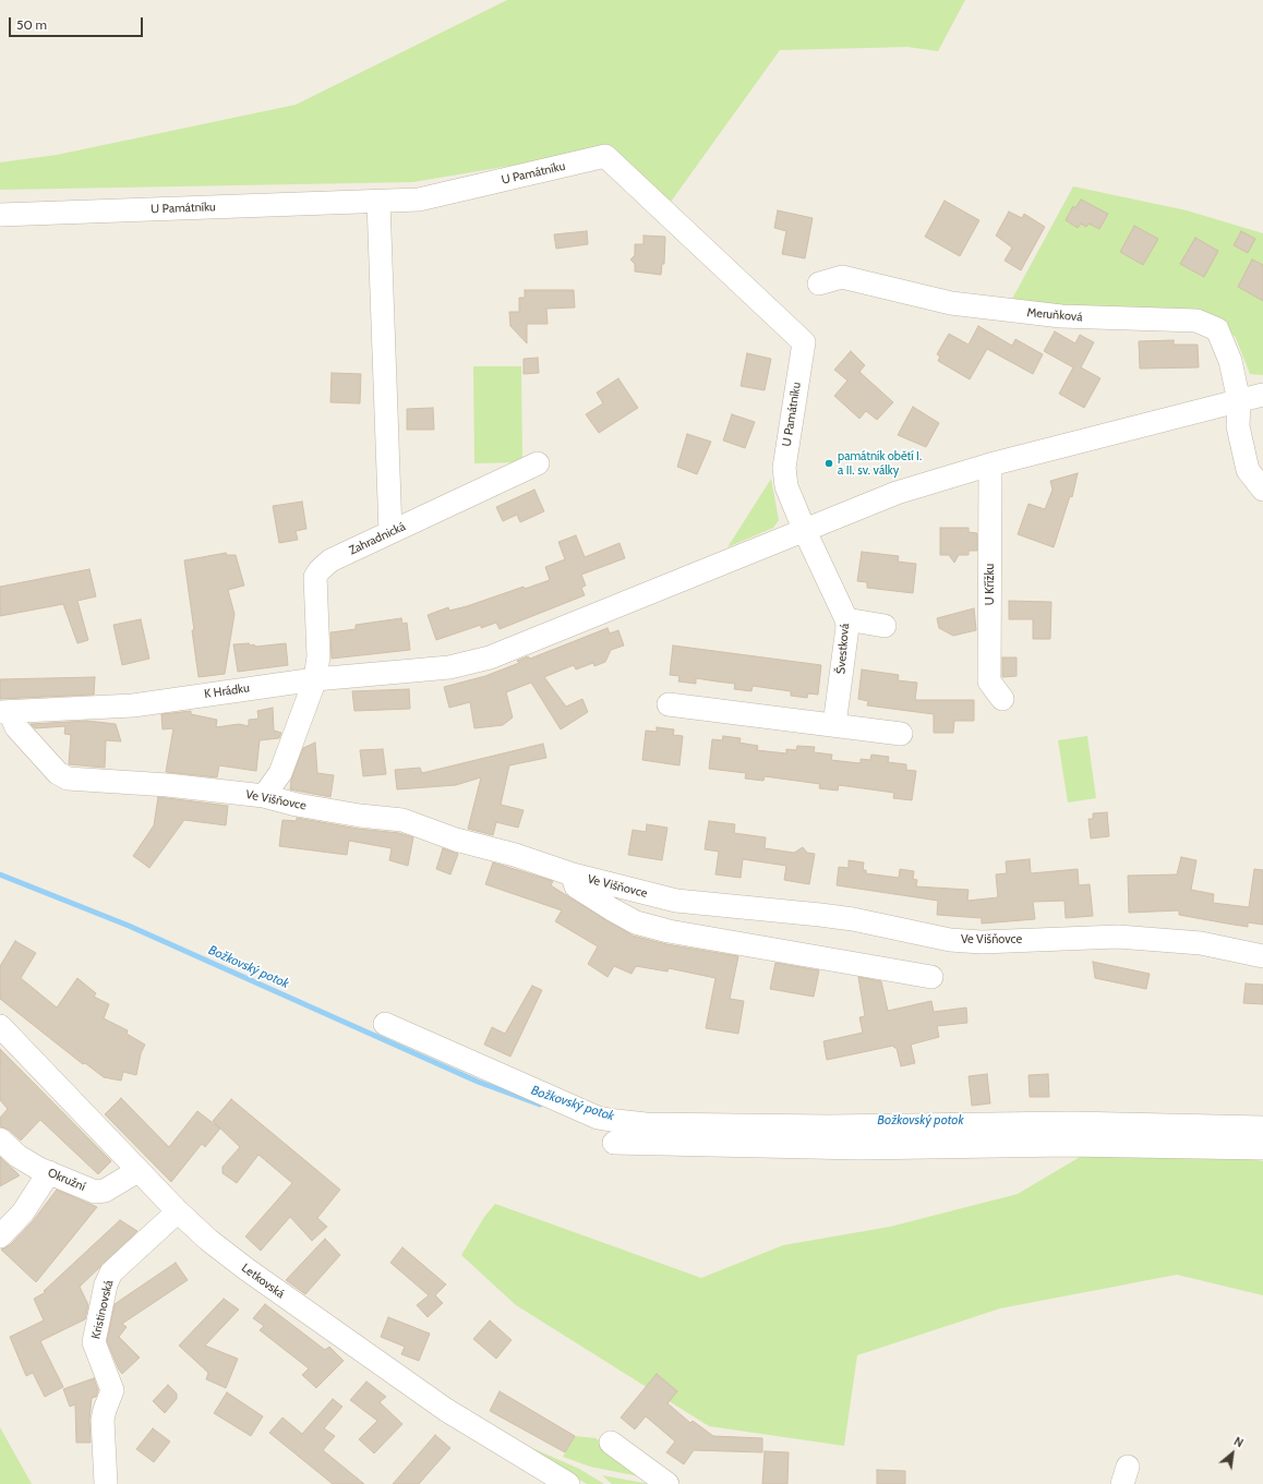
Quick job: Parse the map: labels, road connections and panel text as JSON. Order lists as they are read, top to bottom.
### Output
{
  "streets": {
    "street": [
      "U Památníku",
      "Meruňková",
      "Zahradnická",
      "U Křížku",
      "Švestková",
      "K Hrádku",
      "Ve Višňovce",
      "Okružní",
      "Letkovská",
      "Kristinovská"
    ]
  },
  "crossings": [
    ["U Památníku", "Švestková"],
    ["U Památníku", "K Hrádku"],
    ["Meruňková", "K Hrádku"],
    ["Zahradnická", "K Hrádku"],
    ["U Křížku", "K Hrádku"],
    ["Švestková", "K Hrádku"],
    ["K Hrádku", "Ve Višňovce"],
    ["Okružní", "Letkovská"],
    ["Letkovská", "Kristinovská"]
  ],
  "water": ["Božkovský potok"],
  "places": ["památník obětí I. a II. sv. války"],
  "scale_bar": "50 m",
  "north": "top right"
}
